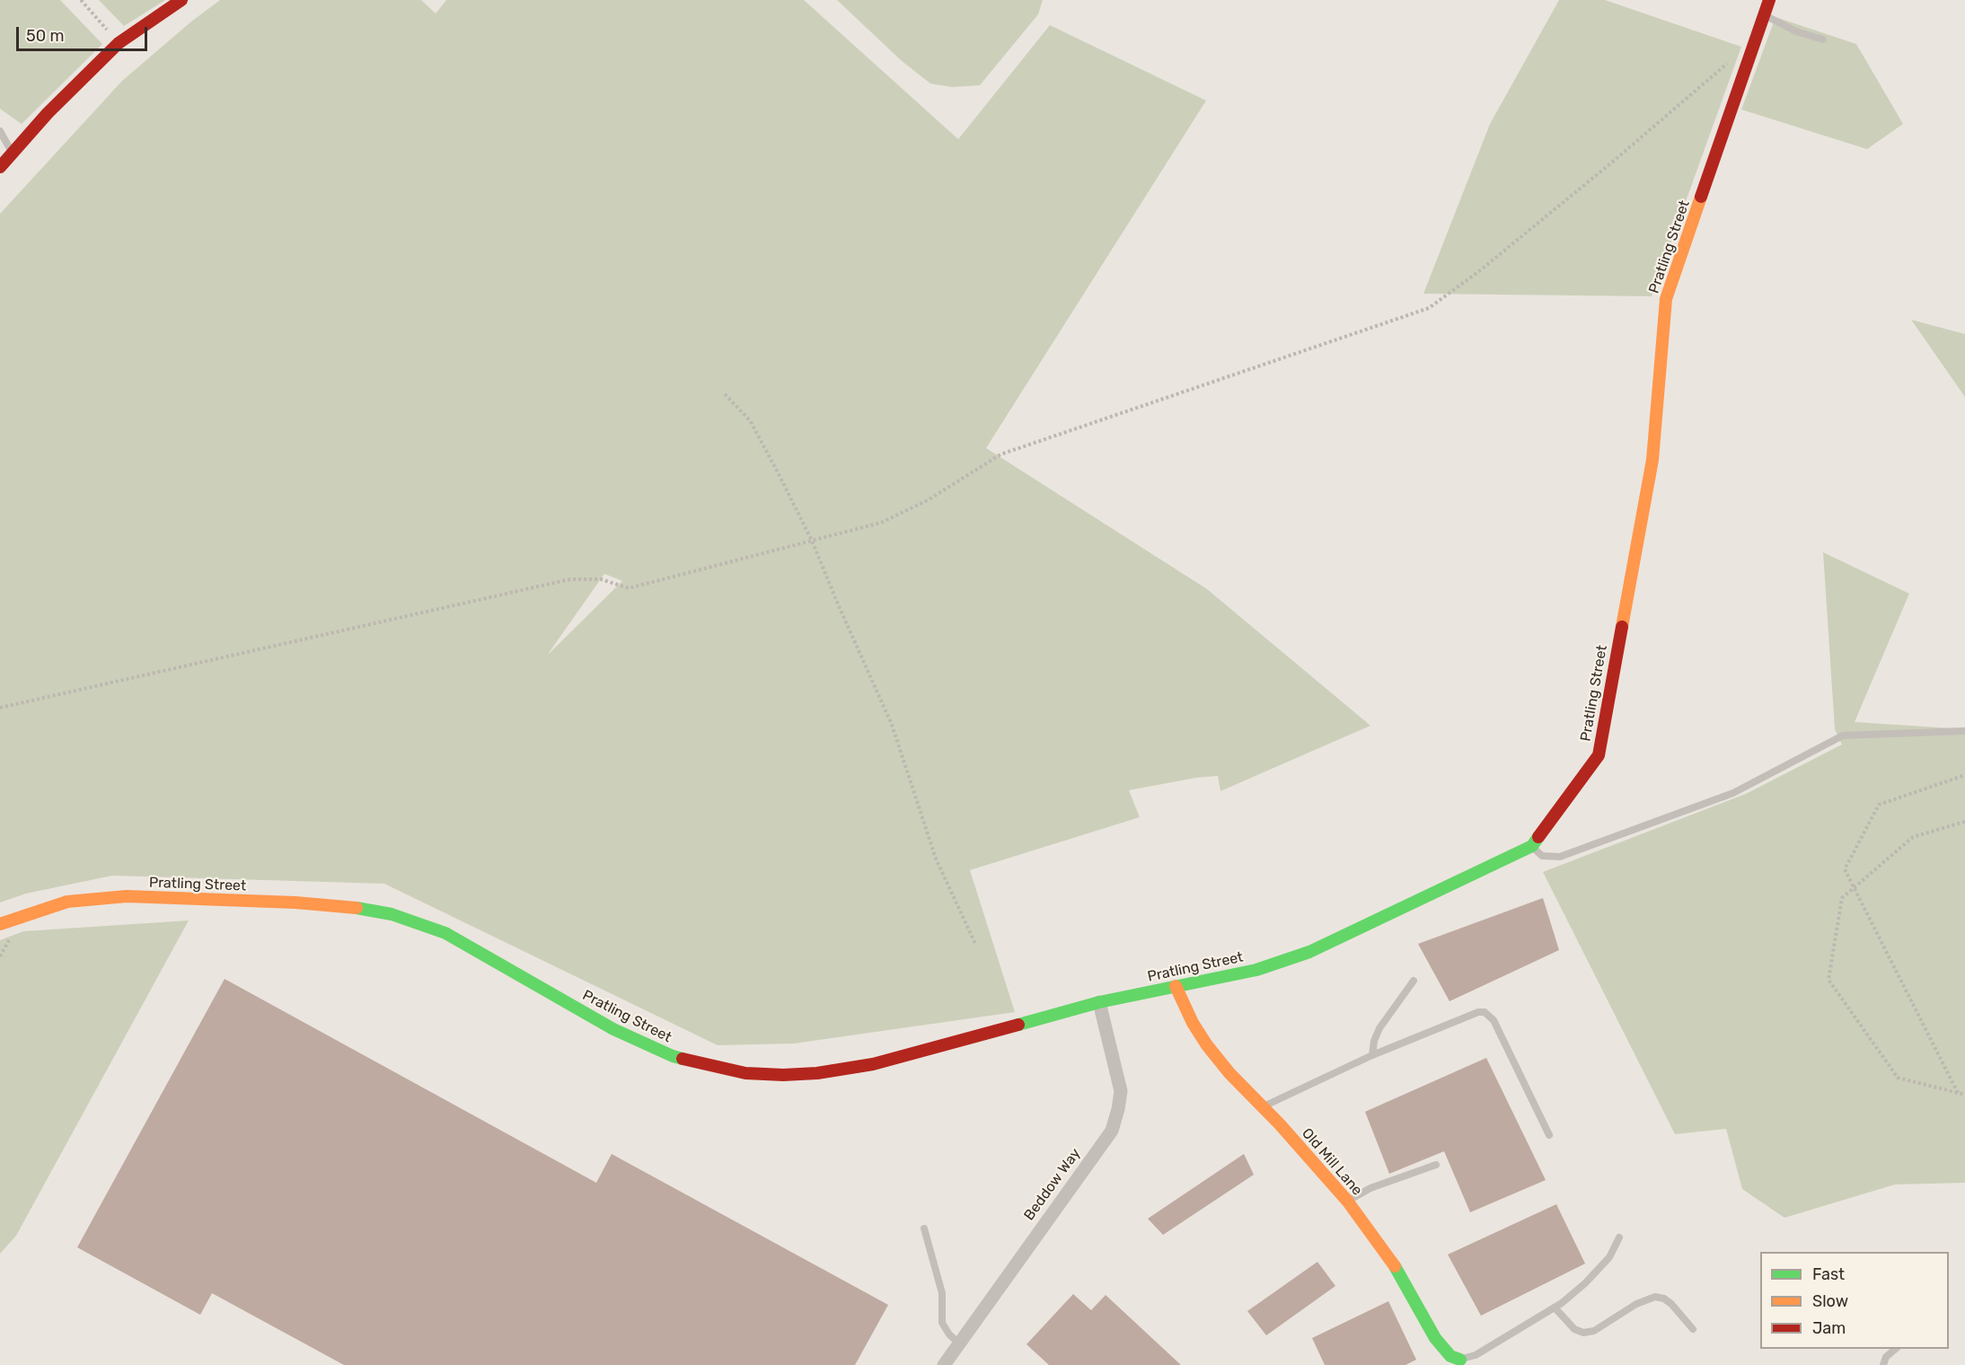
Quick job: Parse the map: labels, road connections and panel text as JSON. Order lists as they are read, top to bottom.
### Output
{
  "streets": {
    "street": ["Pratling Street", "Old Mill Lane", "Beddow Way"]
  },
  "crossings": [
    ["Pratling Street", "Old Mill Lane"],
    ["Pratling Street", "Beddow Way"]
  ],
  "legend": ["Fast", "Slow", "Jam"],
  "scale_bar": "50 m"
}
